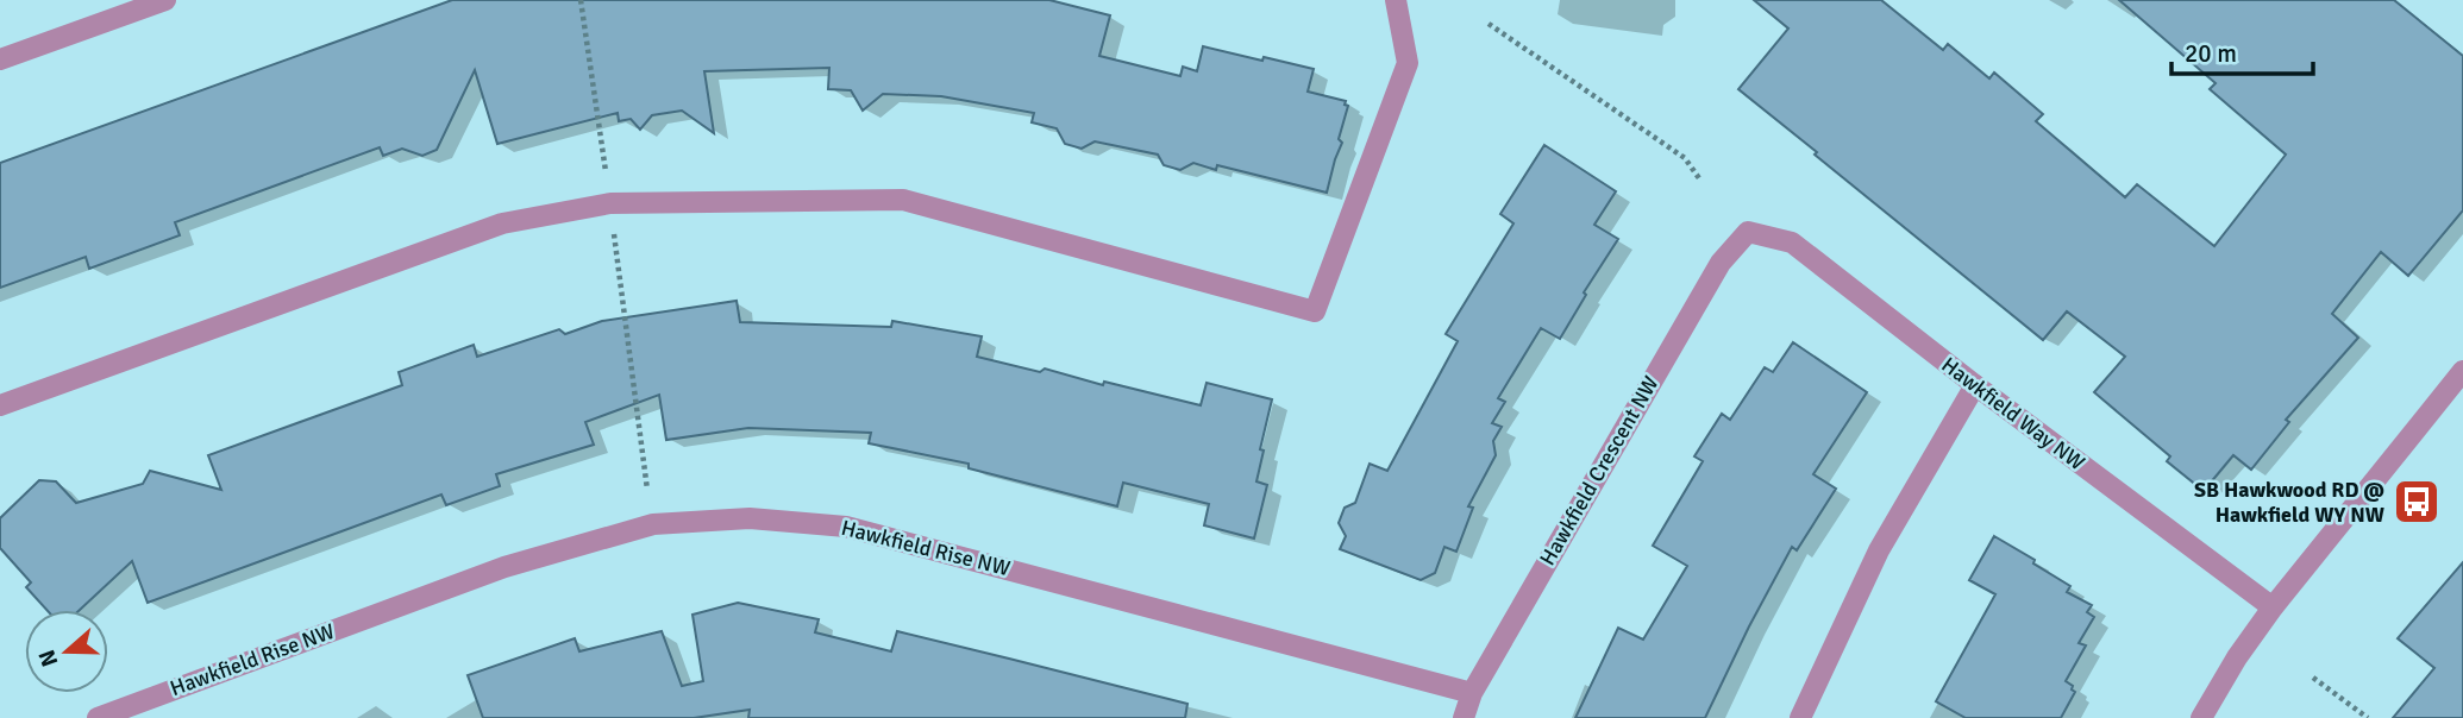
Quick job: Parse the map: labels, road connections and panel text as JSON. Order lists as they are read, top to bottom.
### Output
{
  "streets": {
    "street": ["Hawkfield Way NW", "Hawkfield Crescent NW", "Hawkfield Rise NW"]
  },
  "crossings": [
    ["Hawkfield Way NW", "Hawkfield Crescent NW"],
    ["Hawkfield Crescent NW", "Hawkfield Rise NW"]
  ],
  "places": {
    "bus stop": ["SB Hawkwood RD @ Hawkfield WY NW"]
  },
  "scale_bar": "20 m",
  "north": "left"
}
